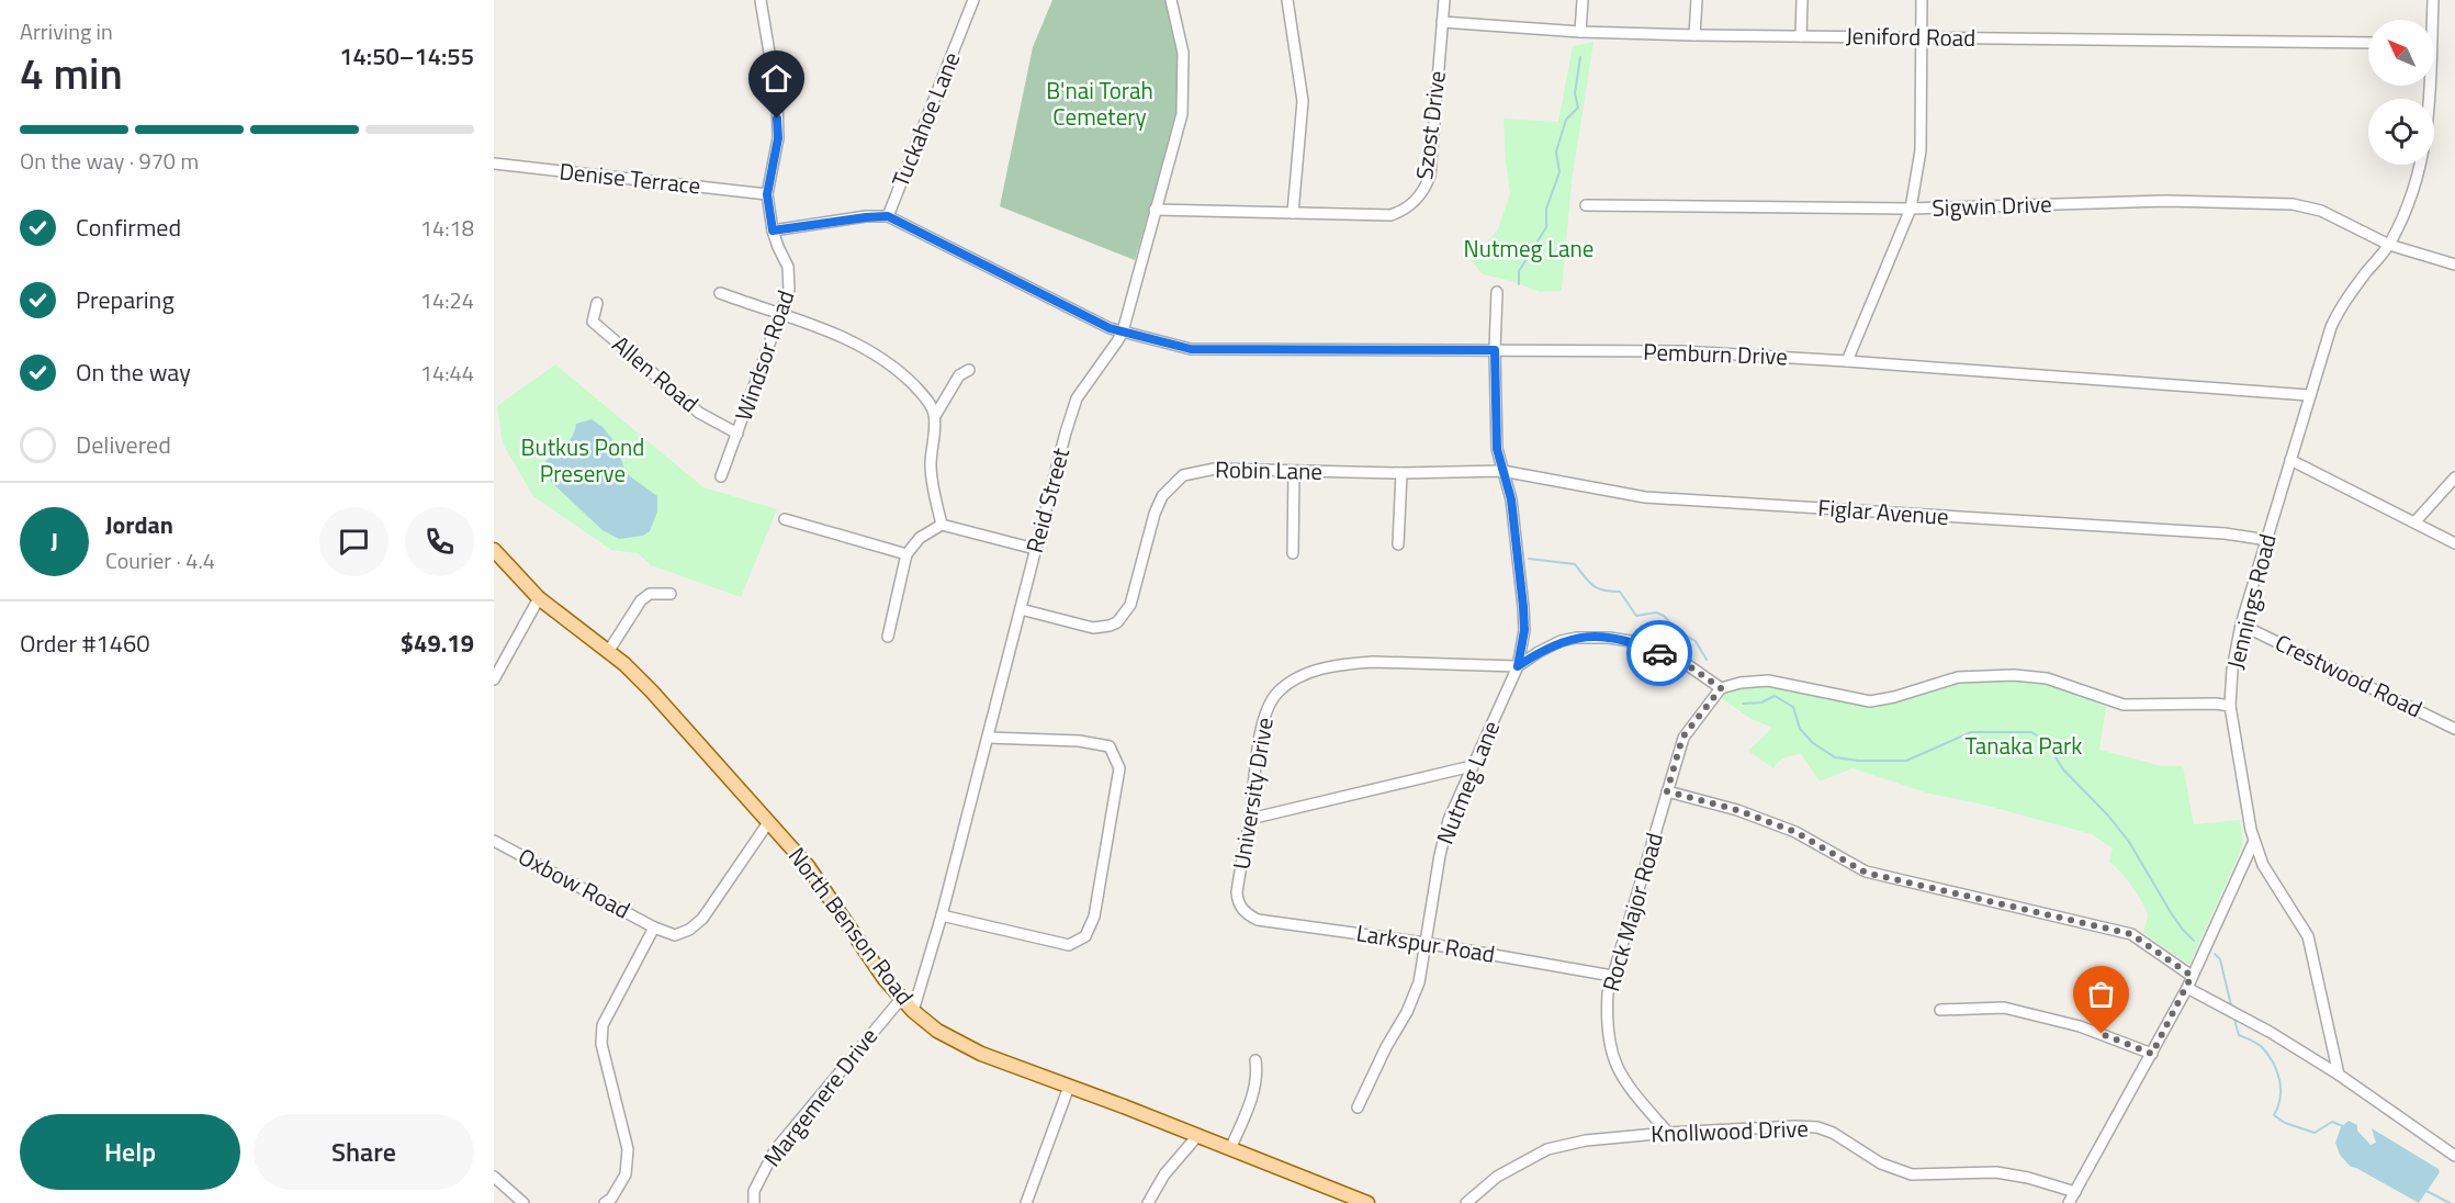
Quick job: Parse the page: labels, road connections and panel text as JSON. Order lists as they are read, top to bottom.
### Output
{
  "streets": {
    "main road": ["North Benson Road"],
    "street": [
      "Jeniford Road",
      "Tuckahoe Lane",
      "Szost Drive",
      "Denise Terrace",
      "Sigwin Drive",
      "Pemburn Drive",
      "Windsor Road",
      "Allen Road",
      "Robin Lane",
      "Reid Street",
      "Figlar Avenue",
      "Jennings Road",
      "Crestwood Road",
      "Nutmeg Lane",
      "University Drive",
      "Oxbow Road",
      "Rock Major Road",
      "Larkspur Road",
      "Margemere Drive",
      "Knollwood Drive"
    ]
  },
  "crossings": [
    ["Jeniford Road", "Szost Drive"],
    ["Tuckahoe Lane", "Pemburn Drive"],
    ["Tuckahoe Lane", "Reid Street"],
    ["Szost Drive", "Reid Street"],
    ["Denise Terrace", "Windsor Road"],
    ["Sigwin Drive", "Jennings Road"],
    ["Pemburn Drive", "Reid Street"],
    ["Pemburn Drive", "Jennings Road"],
    ["Pemburn Drive", "Nutmeg Lane"],
    ["Windsor Road", "Allen Road"],
    ["Robin Lane", "Reid Street"],
    ["Robin Lane", "Figlar Avenue"],
    ["Robin Lane", "Nutmeg Lane"],
    ["Reid Street", "North Benson Road"],
    ["Figlar Avenue", "Jennings Road"],
    ["Figlar Avenue", "Nutmeg Lane"],
    ["Jennings Road", "Crestwood Road"],
    ["Nutmeg Lane", "University Drive"],
    ["Nutmeg Lane", "Larkspur Road"],
    ["University Drive", "Larkspur Road"],
    ["Oxbow Road", "North Benson Road"],
    ["Rock Major Road", "Larkspur Road"],
    ["Rock Major Road", "Knollwood Drive"],
    ["North Benson Road", "Margemere Drive"]
  ],
  "parks": [
    "B'nai Torah Cemetery",
    "Nutmeg Lane",
    "Butkus Pond Preserve",
    "Tanaka Park"
  ],
  "north": "top left",
  "page": {
    "heading": ["4 min", "Arriving in", "14:50–14:55"],
    "panel": [
      "Jordan",
      "Courier · 4.4",
      "Order #1460",
      "$49.19"
    ],
    "bar": "On the way · 970 m",
    "list": [
      ["Confirmed", "14:18"],
      ["Preparing", "14:24"],
      ["On the way", "14:44"],
      "Delivered"
    ],
    "round": "J",
    "buttons": ["Help", "Share"]
  }
}
